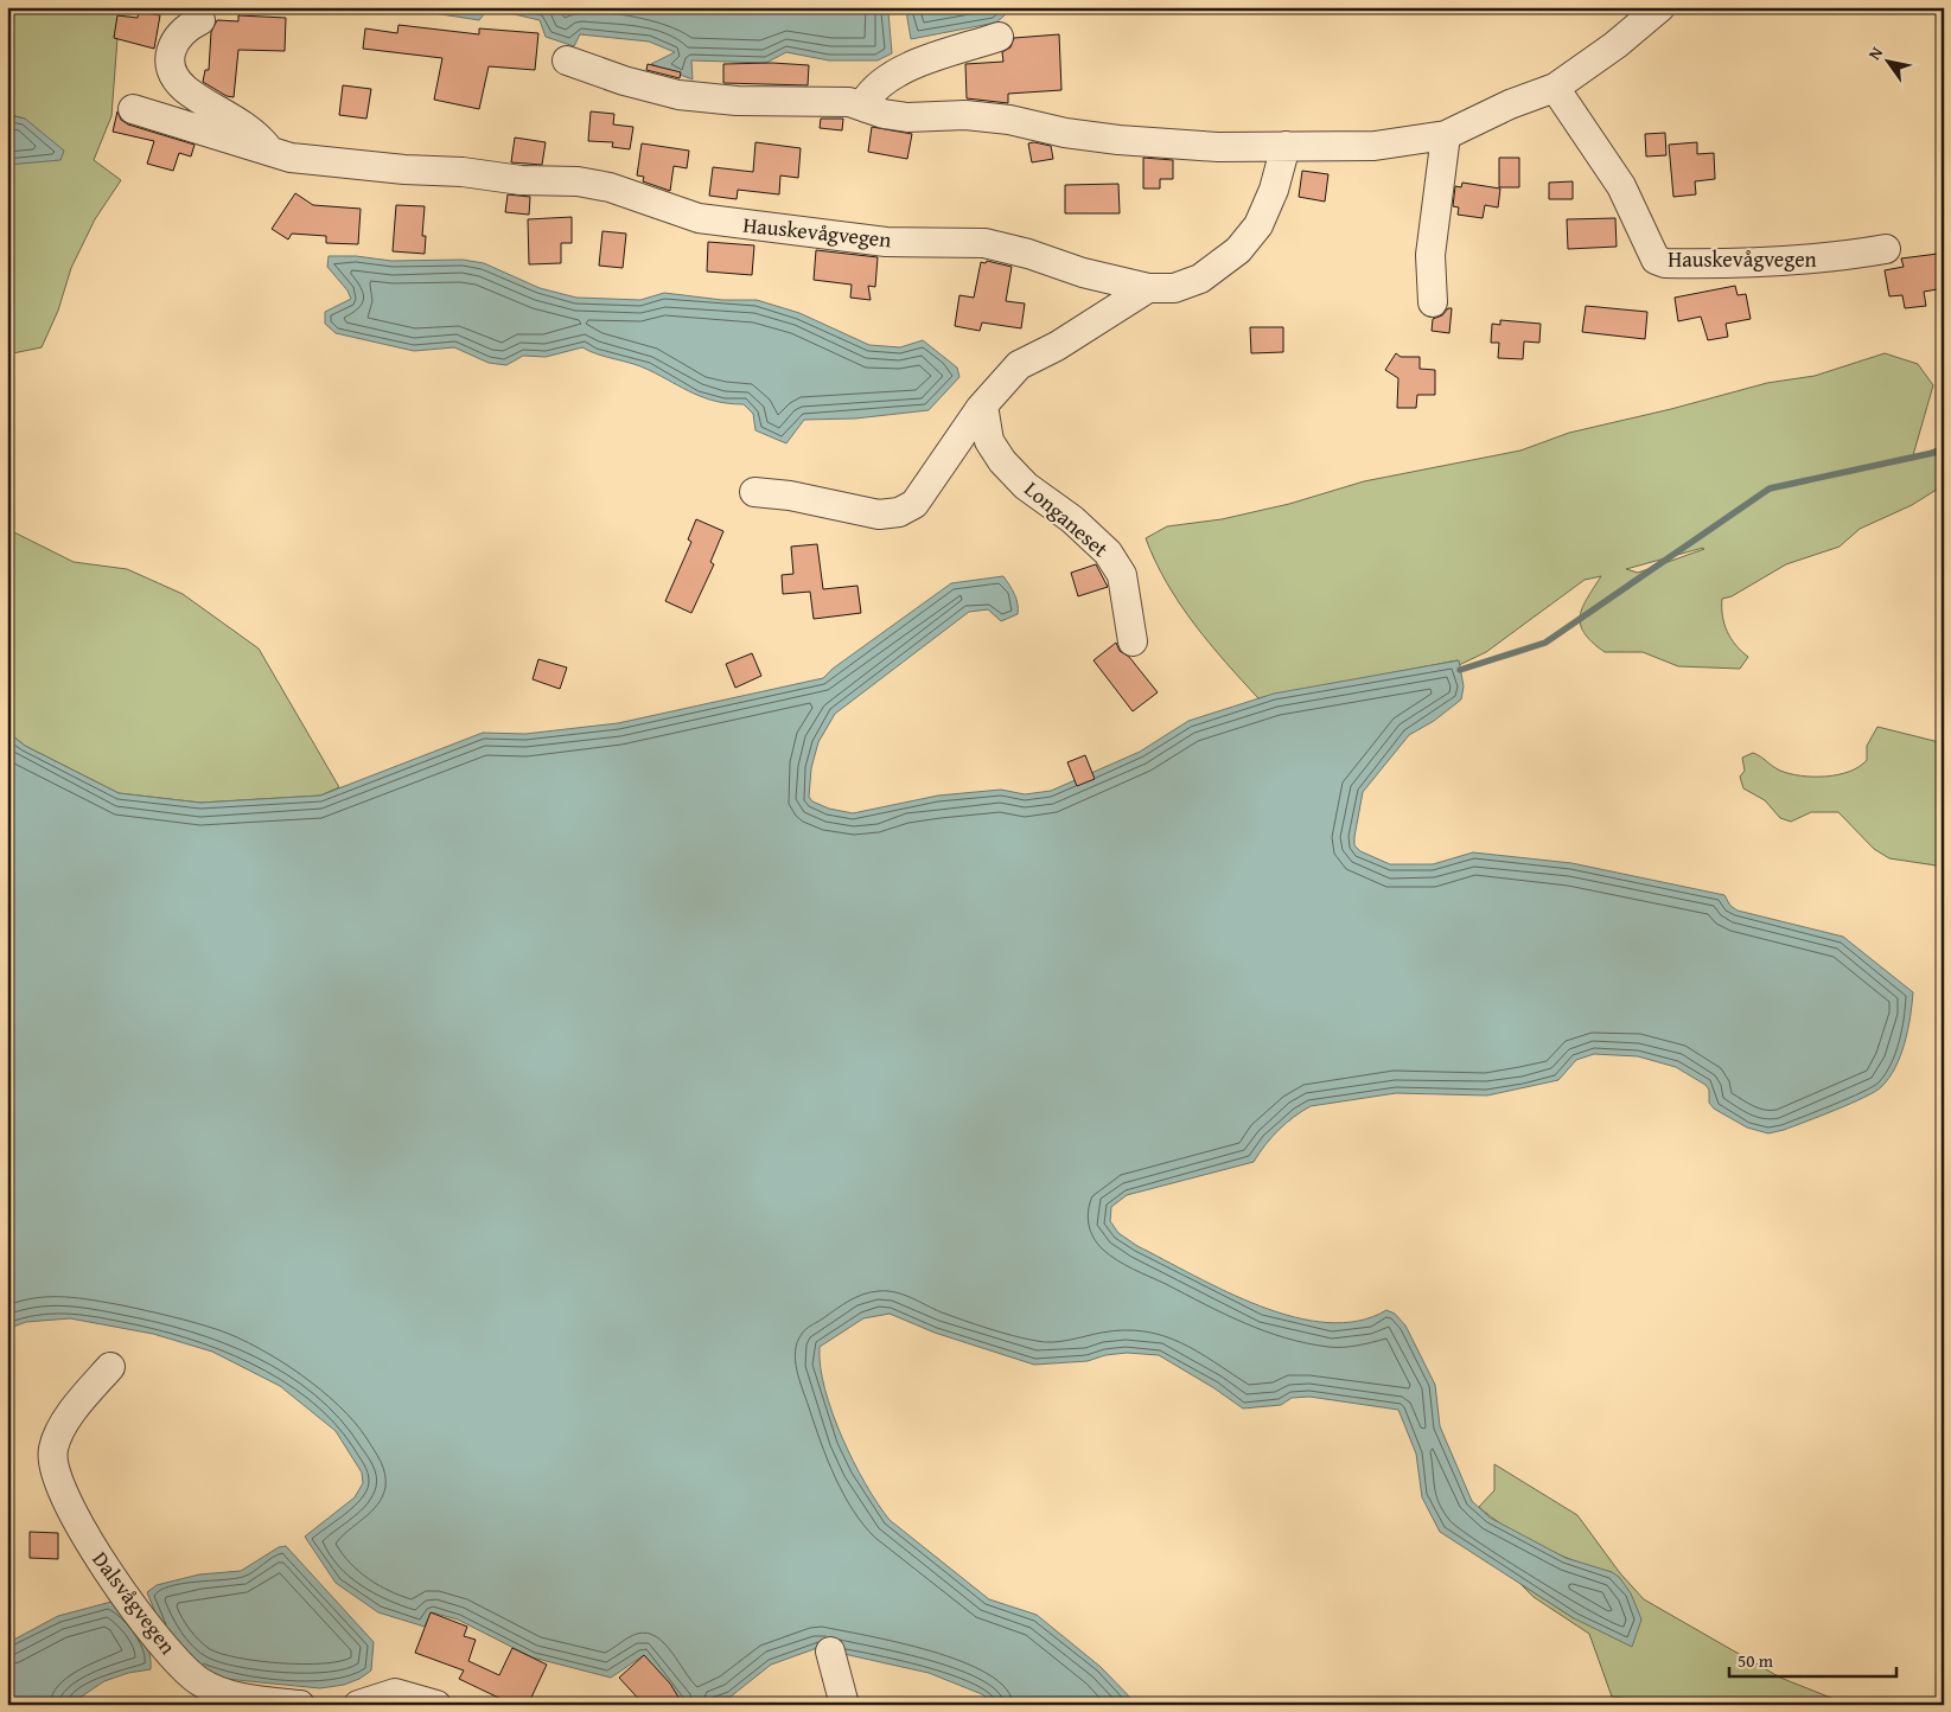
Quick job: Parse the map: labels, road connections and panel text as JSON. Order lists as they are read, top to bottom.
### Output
{
  "streets": {
    "street": ["Hauskevågvegen", "Longaneset", "Dalsvågvegen"]
  },
  "scale_bar": "50 m",
  "north": "top left"
}
